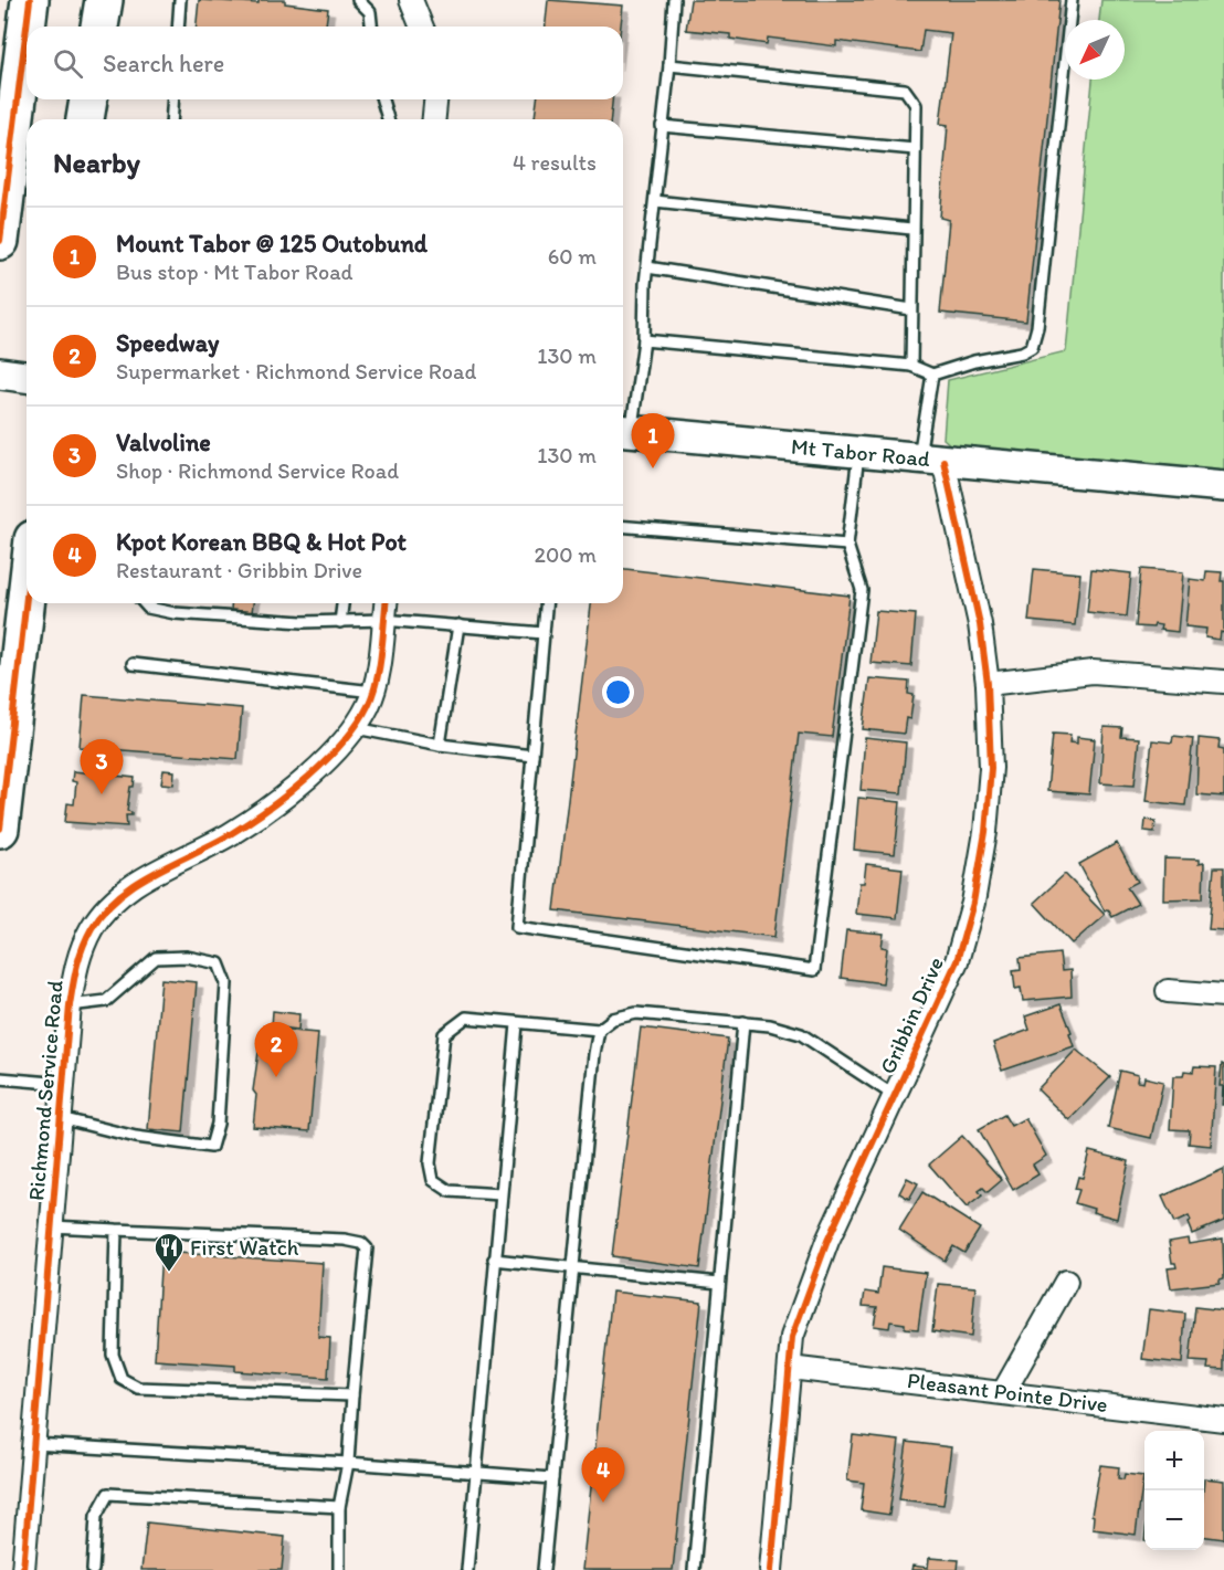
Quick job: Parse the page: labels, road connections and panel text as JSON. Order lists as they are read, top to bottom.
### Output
{
  "streets": {
    "street": [
      "Mt Tabor Road",
      "Gribbin Drive",
      "Richmond Service Road",
      "Pleasant Pointe Drive"
    ]
  },
  "crossings": [
    ["Mt Tabor Road", "Gribbin Drive"],
    ["Gribbin Drive", "Pleasant Pointe Drive"]
  ],
  "places": {
    "restaurant": ["First Watch"]
  },
  "north": "bottom left",
  "page": {
    "search": "Search here",
    "heading": ["Nearby", "4 results"],
    "list": [
      {
        "mark": "1",
        "name": "Mount Tabor @ 125 Outobund",
        "note": "Bus stop · Mt Tabor Road",
        "value": "60 m"
      },
      {
        "mark": "2",
        "name": "Speedway",
        "note": "Supermarket · Richmond Service Road",
        "value": "130 m"
      },
      {
        "mark": "3",
        "name": "Valvoline",
        "note": "Shop · Richmond Service Road",
        "value": "130 m"
      },
      {
        "mark": "4",
        "name": "Kpot Korean BBQ & Hot Pot",
        "note": "Restaurant · Gribbin Drive",
        "value": "200 m"
      }
    ],
    "pins": [
      "1",
      "3",
      "2",
      "4"
    ],
    "map_buttons": ["+", "−"]
  }
}
